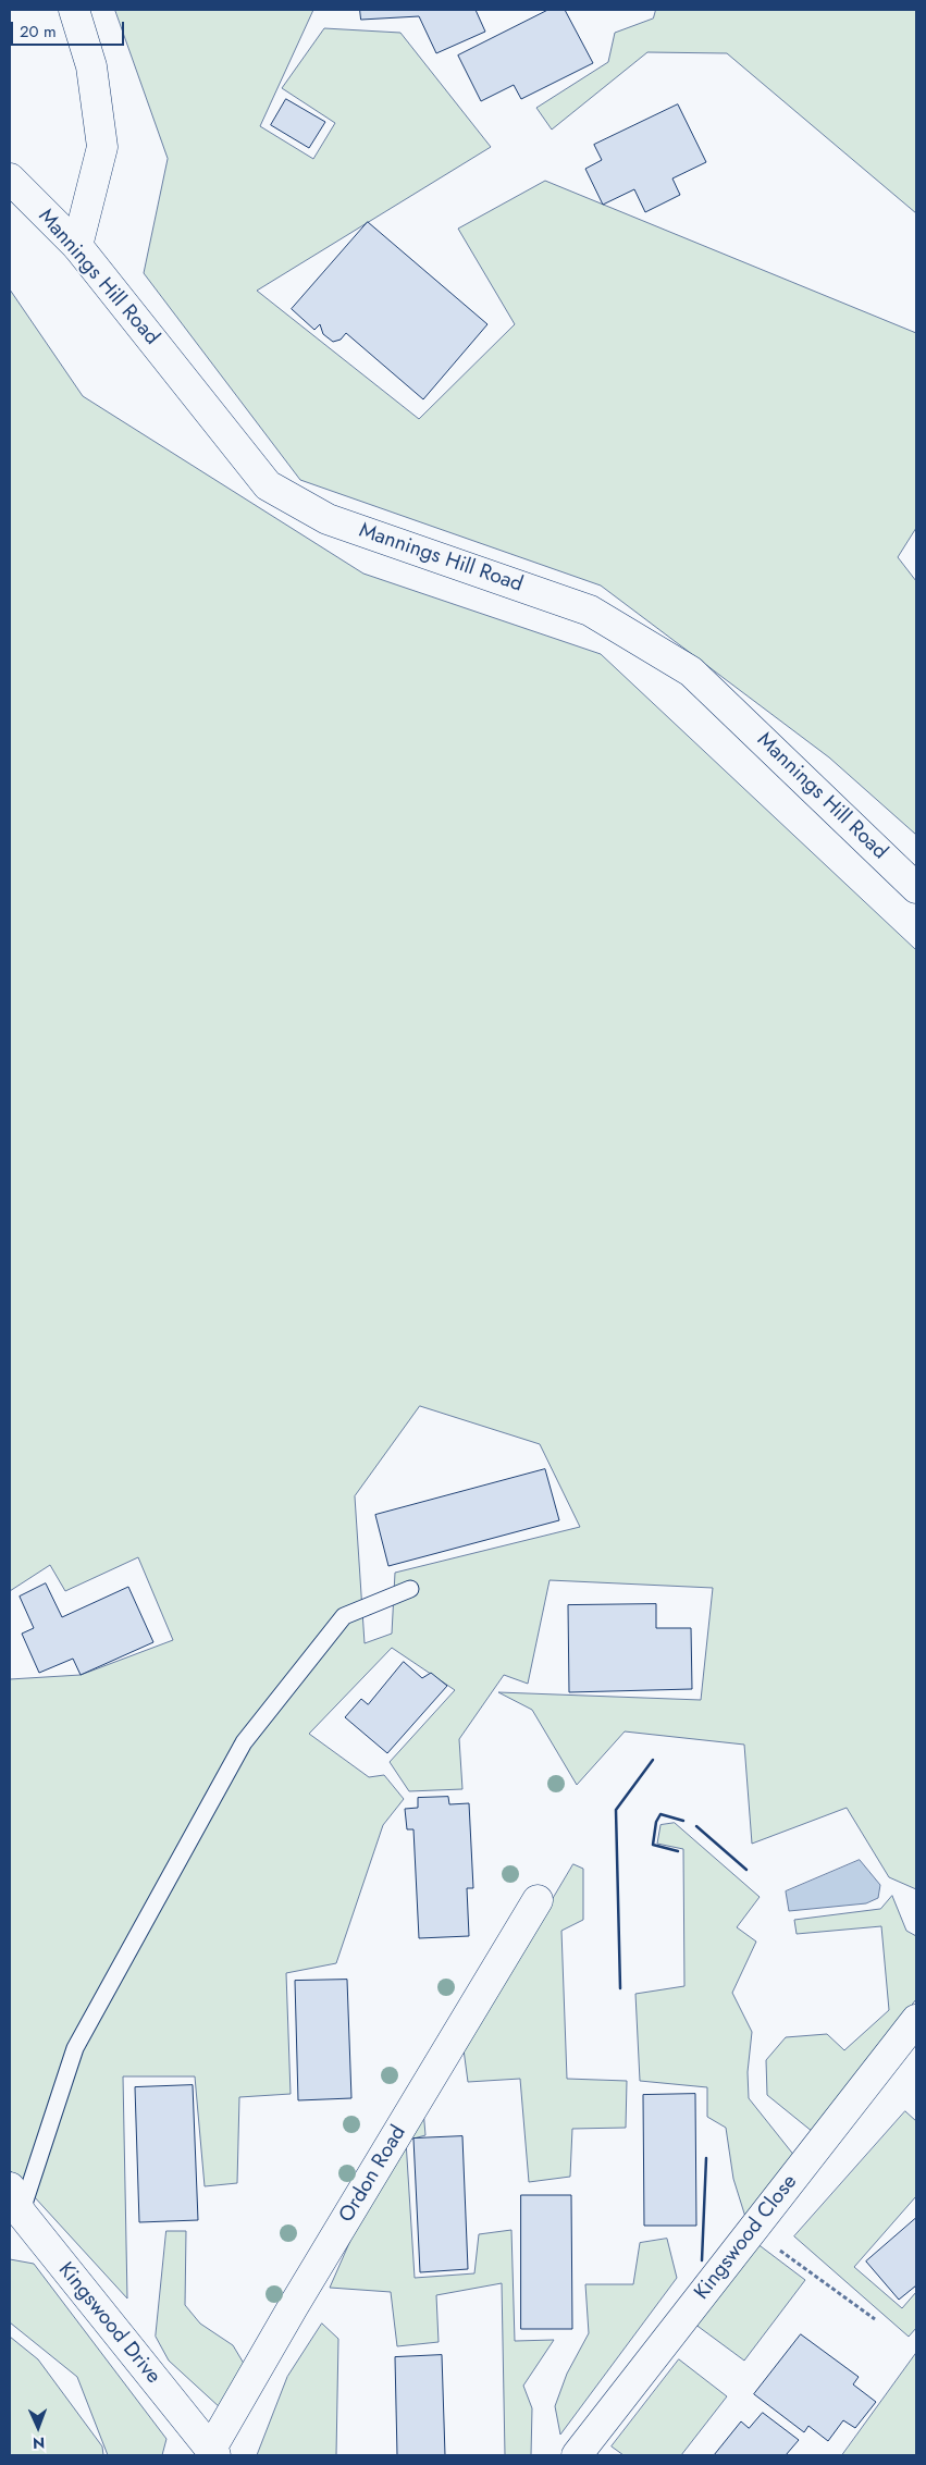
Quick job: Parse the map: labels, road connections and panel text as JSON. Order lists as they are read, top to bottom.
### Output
{
  "streets": {
    "street": [
      "Mannings Hill Road",
      "Ordon Road",
      "Kingswood Close",
      "Kingswood Drive"
    ]
  },
  "crossings": [
    ["Ordon Road", "Kingswood Drive"]
  ],
  "scale_bar": "20 m",
  "north": "bottom"
}
